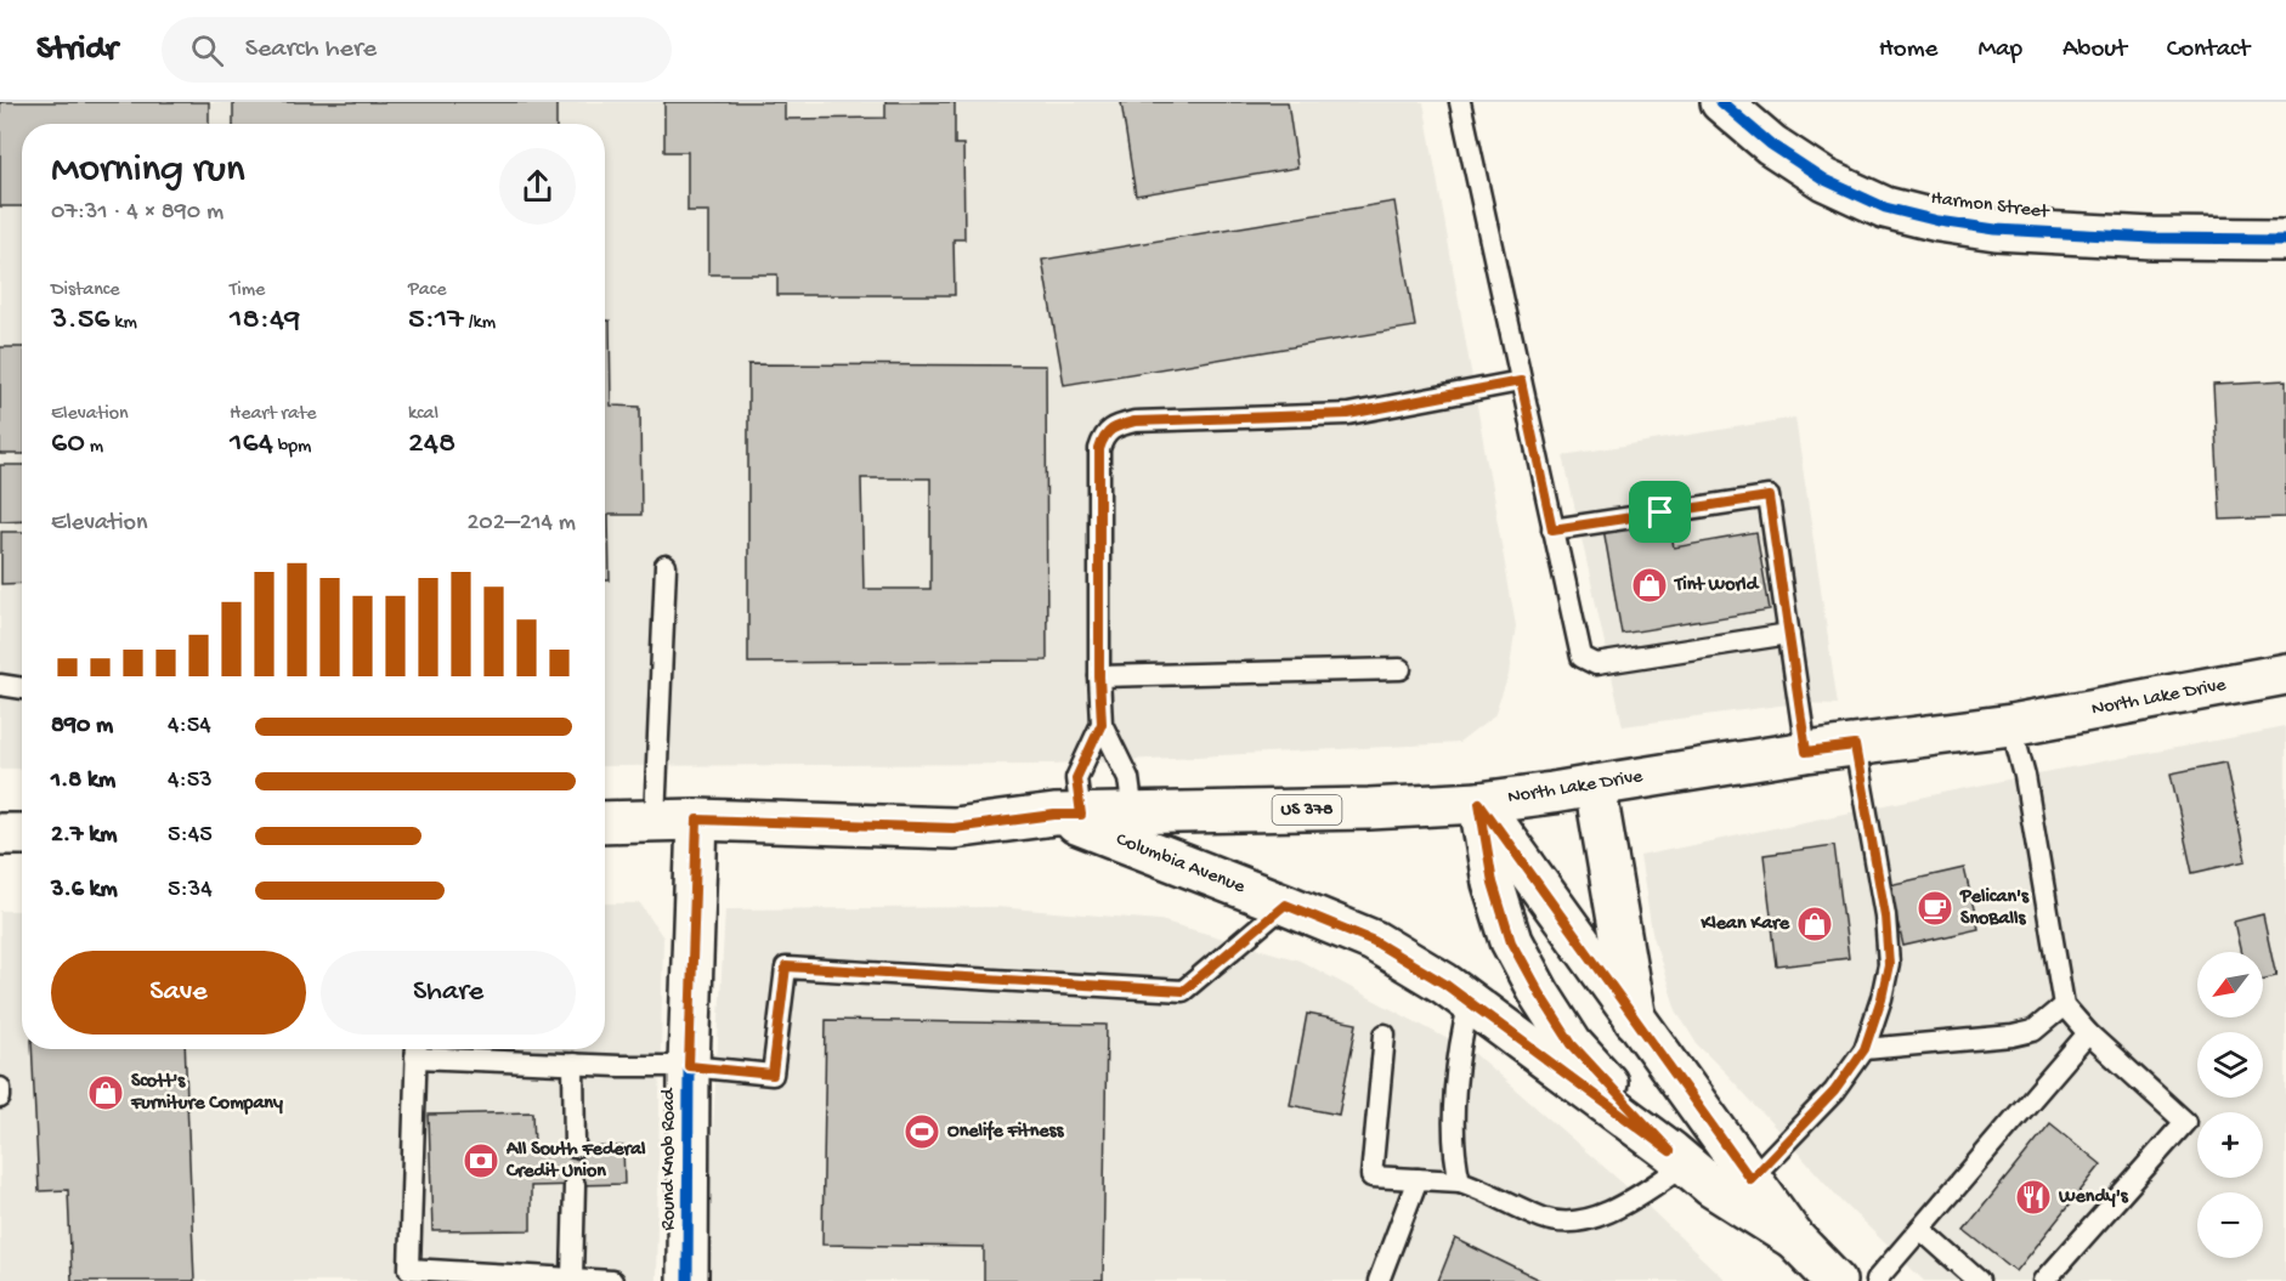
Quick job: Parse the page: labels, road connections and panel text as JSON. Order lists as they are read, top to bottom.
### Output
{
  "streets": {
    "main road": [
      "Harmon Street",
      "North Lake Drive",
      "US 378",
      "Columbia Avenue",
      "Round Knob Road"
    ]
  },
  "crossings": [
    ["North Lake Drive", "Columbia Avenue"],
    ["North Lake Drive", "Round Knob Road"]
  ],
  "places": {
    "shop": ["Tint World", "Klean Kare", "Scott's Furniture Company"],
    "cafe": ["Pelican's SnoBalls"],
    "sports": ["Onelife Fitness"],
    "bank": ["All South Federal Credit Union"],
    "restaurant": ["Wendy's"]
  },
  "north": "bottom left",
  "page": {
    "header": "Stridr",
    "search": "Search here",
    "nav": [
      "Home",
      "Map",
      "About",
      "Contact"
    ],
    "heading": ["Morning run", "07:31 · 4 × 890 m"],
    "stats": [
      ["Distance", "3.56 km"],
      ["Time", "18:49"],
      ["Pace", "5:17 /km"],
      ["Elevation", "60 m"],
      ["Heart rate", "164 bpm"],
      ["kcal", "248"]
    ],
    "chart": ["Elevation", "202–214 m"],
    "list": [
      {
        "name": "890 m",
        "note": "4:54"
      },
      {
        "name": "1.8 km",
        "note": "4:53"
      },
      {
        "name": "2.7 km",
        "note": "5:45"
      },
      {
        "name": "3.6 km",
        "note": "5:34"
      }
    ],
    "buttons": ["Save", "Share"],
    "map_buttons": ["+", "−"]
  }
}
